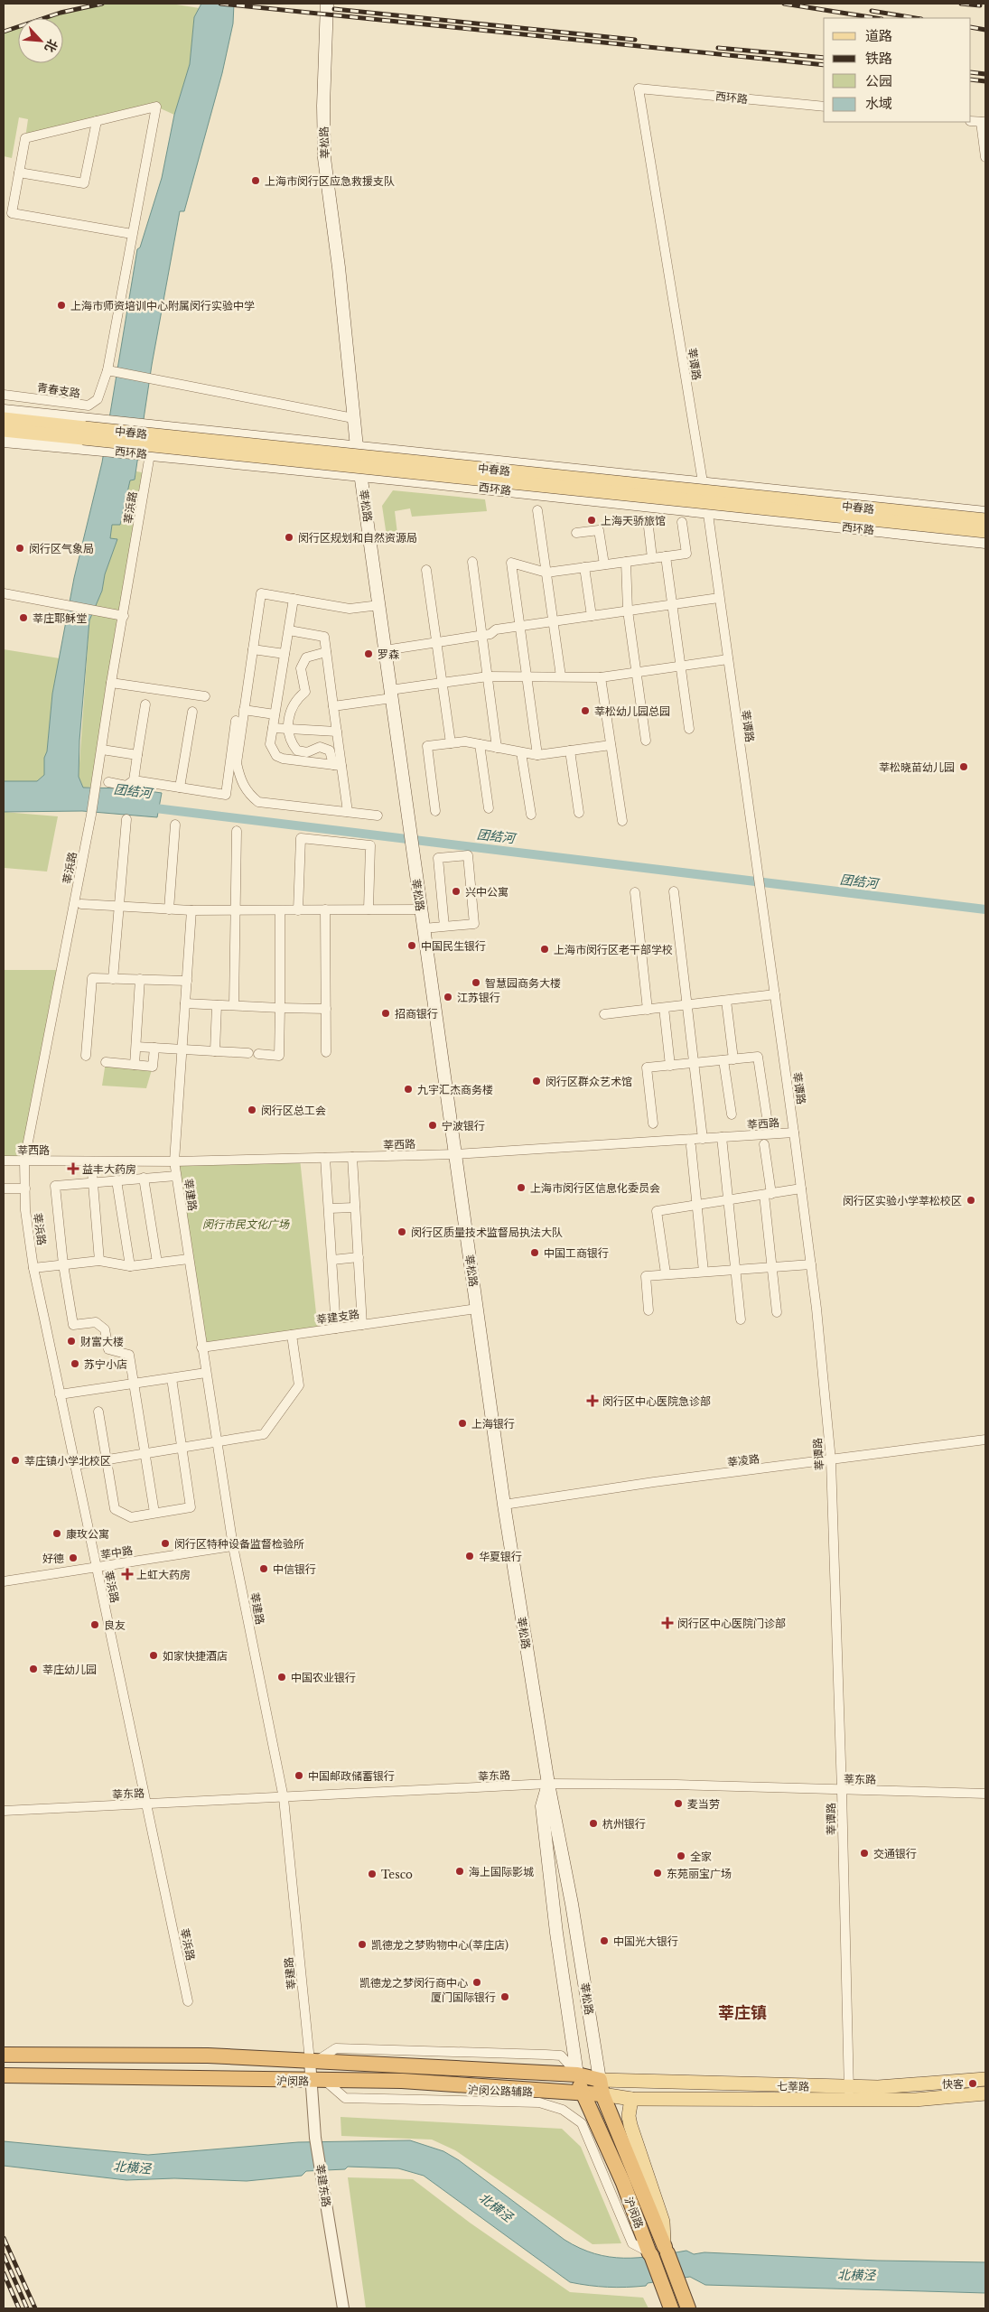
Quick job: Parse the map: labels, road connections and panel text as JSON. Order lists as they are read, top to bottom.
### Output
{
  "streets": {
    "highway": ["沪闵路"],
    "main road": [
      "西环路",
      "莘松路",
      "中春路",
      "七莘路"
    ],
    "street": [
      "莘谭路",
      "青春支路",
      "莘浜路",
      "莘西路",
      "莘建路",
      "莘建支路",
      "莘凌路",
      "莘中路",
      "莘东路",
      "沪闵公路辅路",
      "莘建东路"
    ]
  },
  "crossings": [
    ["西环路", "莘松路"],
    ["西环路", "莘谭路"],
    ["西环路", "中春路"],
    ["西环路", "莘浜路"],
    ["莘松路", "莘西路"],
    ["莘松路", "莘建支路"],
    ["莘松路", "莘凌路"],
    ["莘松路", "莘东路"],
    ["莘松路", "沪闵路"],
    ["莘松路", "七莘路"],
    ["莘谭路", "莘西路"],
    ["莘谭路", "莘凌路"],
    ["莘谭路", "莘东路"],
    ["莘谭路", "七莘路"],
    ["莘浜路", "莘西路"],
    ["莘浜路", "莘中路"],
    ["莘浜路", "莘东路"],
    ["莘西路", "莘建路"],
    ["莘建路", "莘建支路"],
    ["莘建路", "莘中路"],
    ["莘建路", "莘东路"],
    ["莘建路", "沪闵路"],
    ["莘建路", "莘建东路"],
    ["沪闵路", "七莘路"],
    ["沪闵路", "沪闵公路辅路"],
    ["沪闵路", "莘建东路"],
    ["沪闵公路辅路", "莘建东路"]
  ],
  "districts": ["莘庄镇"],
  "water": ["团结河", "北横泾"],
  "parks": ["闵行市民文化广场"],
  "places": {
    "other": [
      "上海市闵行区应急救援支队",
      "上海市师资培训中心附属闵行实验中学",
      "上海天骄旅馆",
      "闵行区规划和自然资源局",
      "闵行区气象局",
      "莘庄耶稣堂",
      "罗森",
      "莘松幼儿园总园",
      "莘松晓苗幼儿园",
      "兴中公寓",
      "中国民生银行",
      "上海市闵行区老干部学校",
      "智慧园商务大楼",
      "江苏银行",
      "招商银行",
      "闵行区群众艺术馆",
      "九宇汇杰商务楼",
      "闵行区总工会",
      "宁波银行",
      "上海市闵行区信息化委员会",
      "闵行区实验小学莘松校区",
      "闵行区质量技术监督局执法大队",
      "中国工商银行",
      "财富大楼",
      "苏宁小店",
      "上海银行",
      "莘庄镇小学北校区",
      "康玫公寓",
      "闵行区特种设备监督检验所",
      "华夏银行",
      "好德",
      "中信银行",
      "良友",
      "如家快捷酒店",
      "莘庄幼儿园",
      "中国农业银行",
      "中国邮政储蓄银行",
      "麦当劳",
      "杭州银行",
      "交通银行",
      "全家",
      "海上国际影城",
      "东苑丽宝广场",
      "Tesco",
      "中国光大银行",
      "凯德龙之梦购物中心(莘庄店)",
      "凯德龙之梦闵行商中心",
      "厦门国际银行",
      "快客"
    ],
    "health": [
      "益丰大药房",
      "闵行区中心医院急诊部",
      "上虹大药房",
      "闵行区中心医院门诊部"
    ]
  },
  "legend": [
    "道路",
    "铁路",
    "公园",
    "水域"
  ],
  "north": "bottom right"
}
